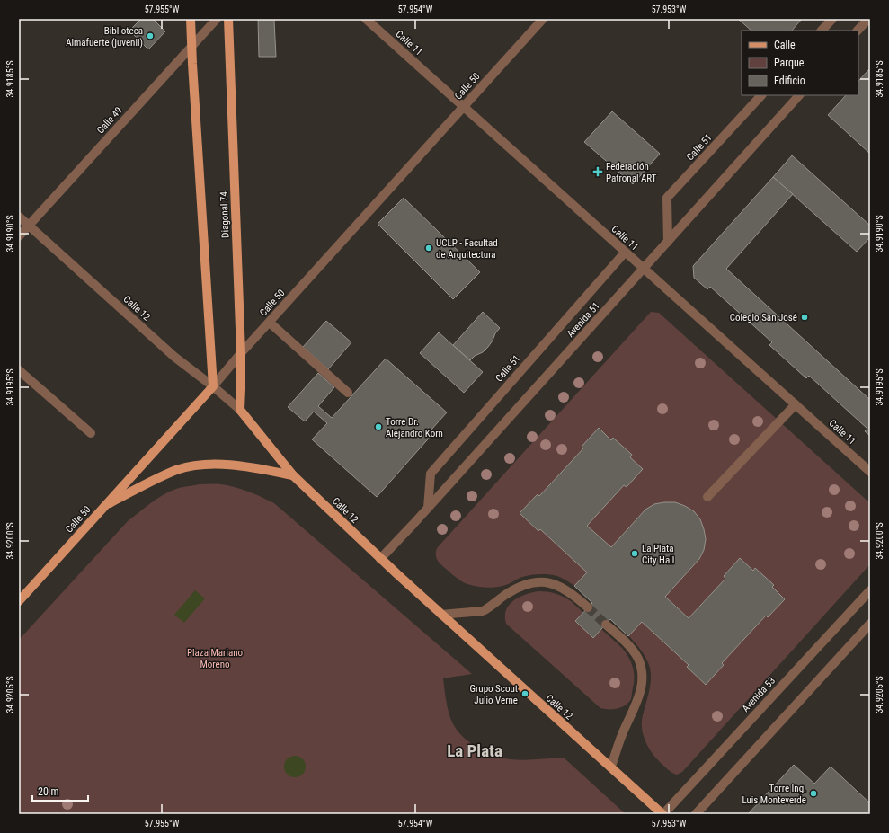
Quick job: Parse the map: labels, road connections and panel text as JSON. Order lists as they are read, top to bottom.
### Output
{
  "streets": {
    "main road": ["Calle 50", "Diagonal 74", "Calle 12"],
    "street": [
      "Calle 11",
      "Calle 49",
      "Calle 51",
      "Avenida 51",
      "Avenida 53"
    ]
  },
  "crossings": [
    ["Calle 11", "Calle 50"],
    ["Calle 11", "Calle 51"],
    ["Calle 11", "Avenida 51"],
    ["Calle 50", "Diagonal 74"],
    ["Calle 50", "Calle 12"],
    ["Calle 49", "Calle 12"],
    ["Calle 51", "Avenida 51"],
    ["Diagonal 74", "Calle 12"],
    ["Calle 12", "Avenida 51"],
    ["Calle 12", "Avenida 53"]
  ],
  "districts": ["La Plata"],
  "parks": ["Plaza Mariano Moreno"],
  "places": {
    "other": [
      "Biblioteca Almafuerte (juvenil)",
      "UCLP - Facultad de Arquitectura",
      "Colegio San José",
      "Torre Dr. Alejandro Korn",
      "La Plata City Hall",
      "Grupo Scout Julio Verne",
      "Torre Ing. Luis Monteverde"
    ],
    "health": ["Federación Patronal ART"]
  },
  "legend": ["Calle", "Parque", "Edificio"],
  "scale_bar": "20 m",
  "coordinates": [
    "57.955°W",
    "57.954°W",
    "57.953°W",
    "34.9185°S",
    "34.9190°S",
    "34.9195°S",
    "34.9200°S",
    "34.9205°S"
  ]
}
